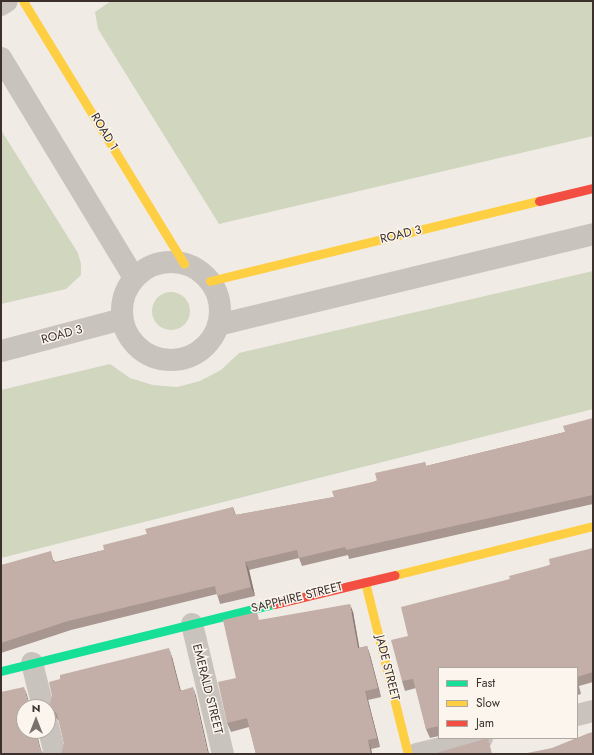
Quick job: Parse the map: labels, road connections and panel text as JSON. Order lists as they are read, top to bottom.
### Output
{
  "streets": {
    "street": [
      "ROAD 1",
      "ROAD 3",
      "SAPPHIRE STREET",
      "JADE STREET",
      "EMERALD STREET"
    ]
  },
  "crossings": [
    ["ROAD 1", "ROAD 3"],
    ["SAPPHIRE STREET", "JADE STREET"],
    ["SAPPHIRE STREET", "EMERALD STREET"]
  ],
  "legend": ["Fast", "Slow", "Jam"],
  "north": "top"
}
